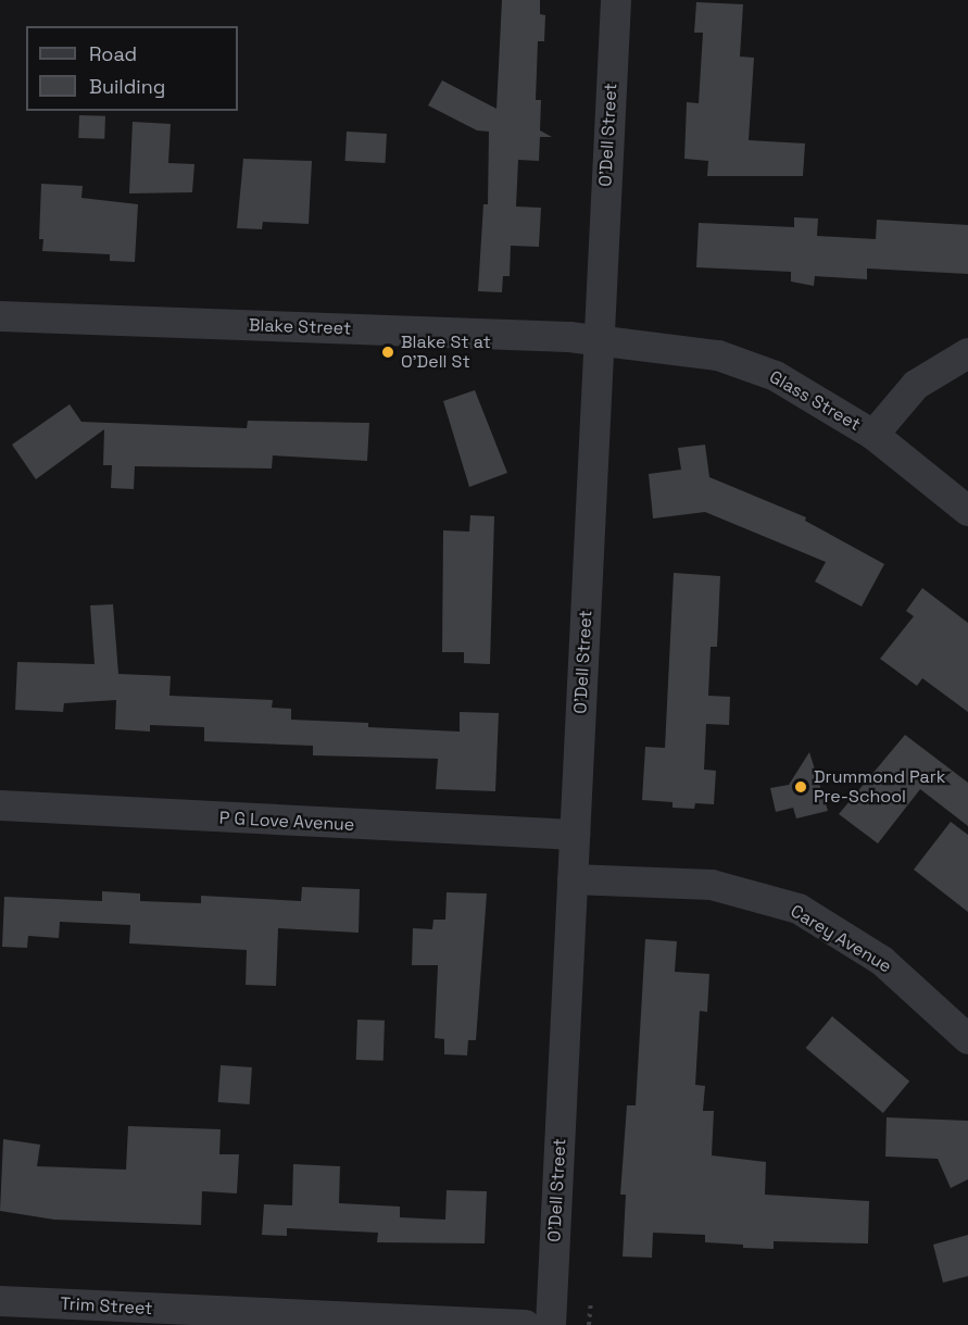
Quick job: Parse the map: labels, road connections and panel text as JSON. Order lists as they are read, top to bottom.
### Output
{
  "streets": {
    "street": [
      "O'Dell Street",
      "Blake Street",
      "Glass Street",
      "P G Love Avenue",
      "Carey Avenue",
      "Trim Street"
    ]
  },
  "crossings": [
    ["O'Dell Street", "Blake Street"],
    ["O'Dell Street", "Glass Street"],
    ["O'Dell Street", "P G Love Avenue"],
    ["O'Dell Street", "Carey Avenue"],
    ["Blake Street", "Glass Street"]
  ],
  "places": ["Blake St at O'Dell St", "Drummond Park Pre-School"],
  "legend": ["Road", "Building"]
}
